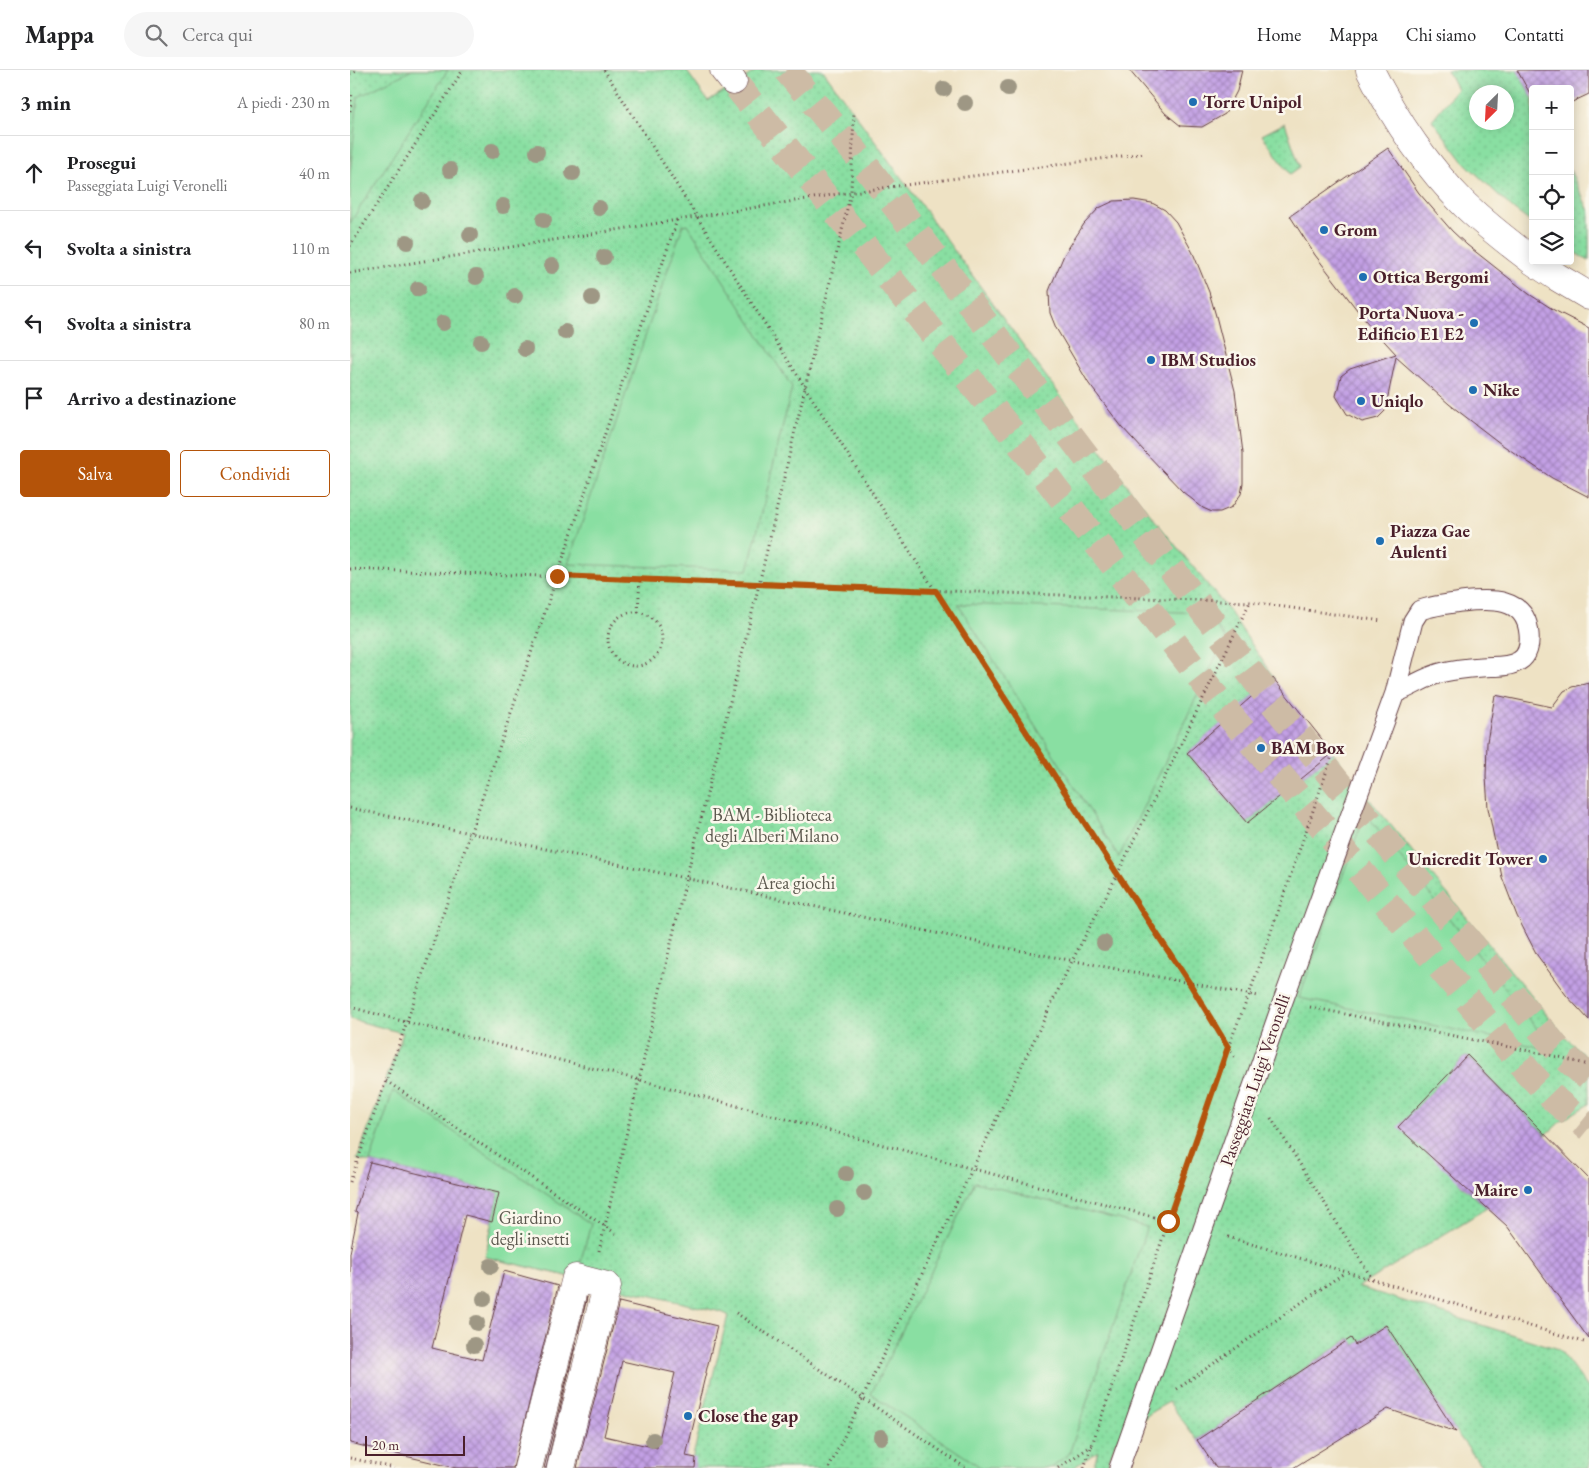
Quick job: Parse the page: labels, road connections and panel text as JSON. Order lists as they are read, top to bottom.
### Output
{
  "streets": {
    "lane": ["Passeggiata Luigi Veronelli"]
  },
  "parks": ["BAM - Biblioteca degli Alberi Milano", "Area giochi", "Giardino degli insetti"],
  "places": [
    "Torre Unipol",
    "Grom",
    "Ottica Bergomi",
    "Porta Nuova - Edificio E1 E2",
    "IBM Studios",
    "Nike",
    "Uniqlo",
    "Piazza Gae Aulenti",
    "BAM Box",
    "Unicredit Tower",
    "Maire",
    "Close the gap"
  ],
  "scale_bar": "20 m",
  "north": "bottom left",
  "page": {
    "header": "Mappa",
    "search": "Cerca qui",
    "nav": [
      "Home",
      "Mappa",
      "Chi siamo",
      "Contatti"
    ],
    "heading": ["3 min", "A piedi · 230 m"],
    "map_buttons": ["+", "−"],
    "list": [
      ["Prosegui", "Passeggiata Luigi Veronelli", "40 m"],
      ["Svolta a sinistra", "110 m"],
      ["Svolta a sinistra", "80 m"],
      "Arrivo a destinazione"
    ],
    "buttons": ["Salva", "Condividi"],
    "scale": "20 m"
  }
}
